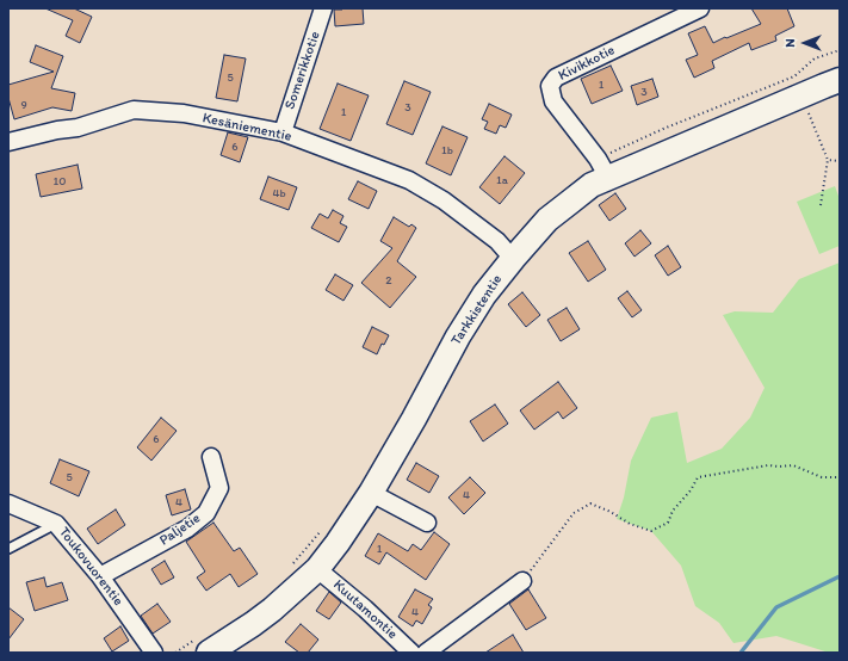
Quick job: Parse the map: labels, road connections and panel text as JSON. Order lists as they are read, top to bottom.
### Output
{
  "streets": {
    "street": [
      "Kivikkotie",
      "Somerikkotie",
      "Kesäniementie",
      "Tarkkistentie",
      "Paljetie",
      "Toukovuorentie",
      "Kuutamontie"
    ]
  },
  "crossings": [
    ["Kivikkotie", "Tarkkistentie"],
    ["Somerikkotie", "Kesäniementie"],
    ["Kesäniementie", "Tarkkistentie"],
    ["Tarkkistentie", "Kuutamontie"],
    ["Paljetie", "Toukovuorentie"]
  ],
  "house_numbers": [
    "5",
    "1",
    "3",
    "9",
    "3",
    "1",
    "6",
    "1b",
    "1a",
    "10",
    "4b",
    "2",
    "6",
    "5",
    "4",
    "4",
    "1",
    "4"
  ],
  "north": "left"
}
